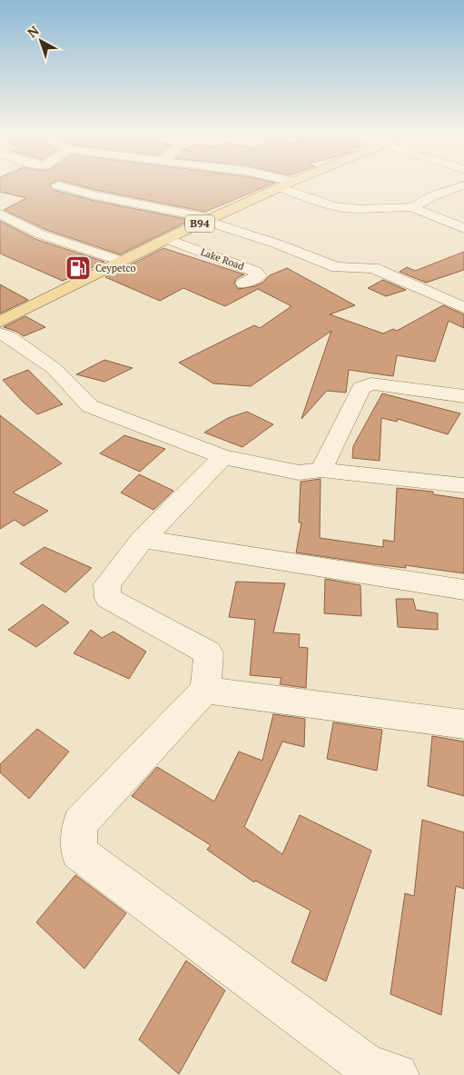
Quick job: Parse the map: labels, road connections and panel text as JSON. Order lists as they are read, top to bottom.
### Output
{
  "streets": {
    "main road": ["B94"],
    "street": ["Lake Road"]
  },
  "crossings": [
    ["B94", "Lake Road"]
  ],
  "places": {
    "fuel station": ["Ceypetco"]
  },
  "north": "top left"
}
